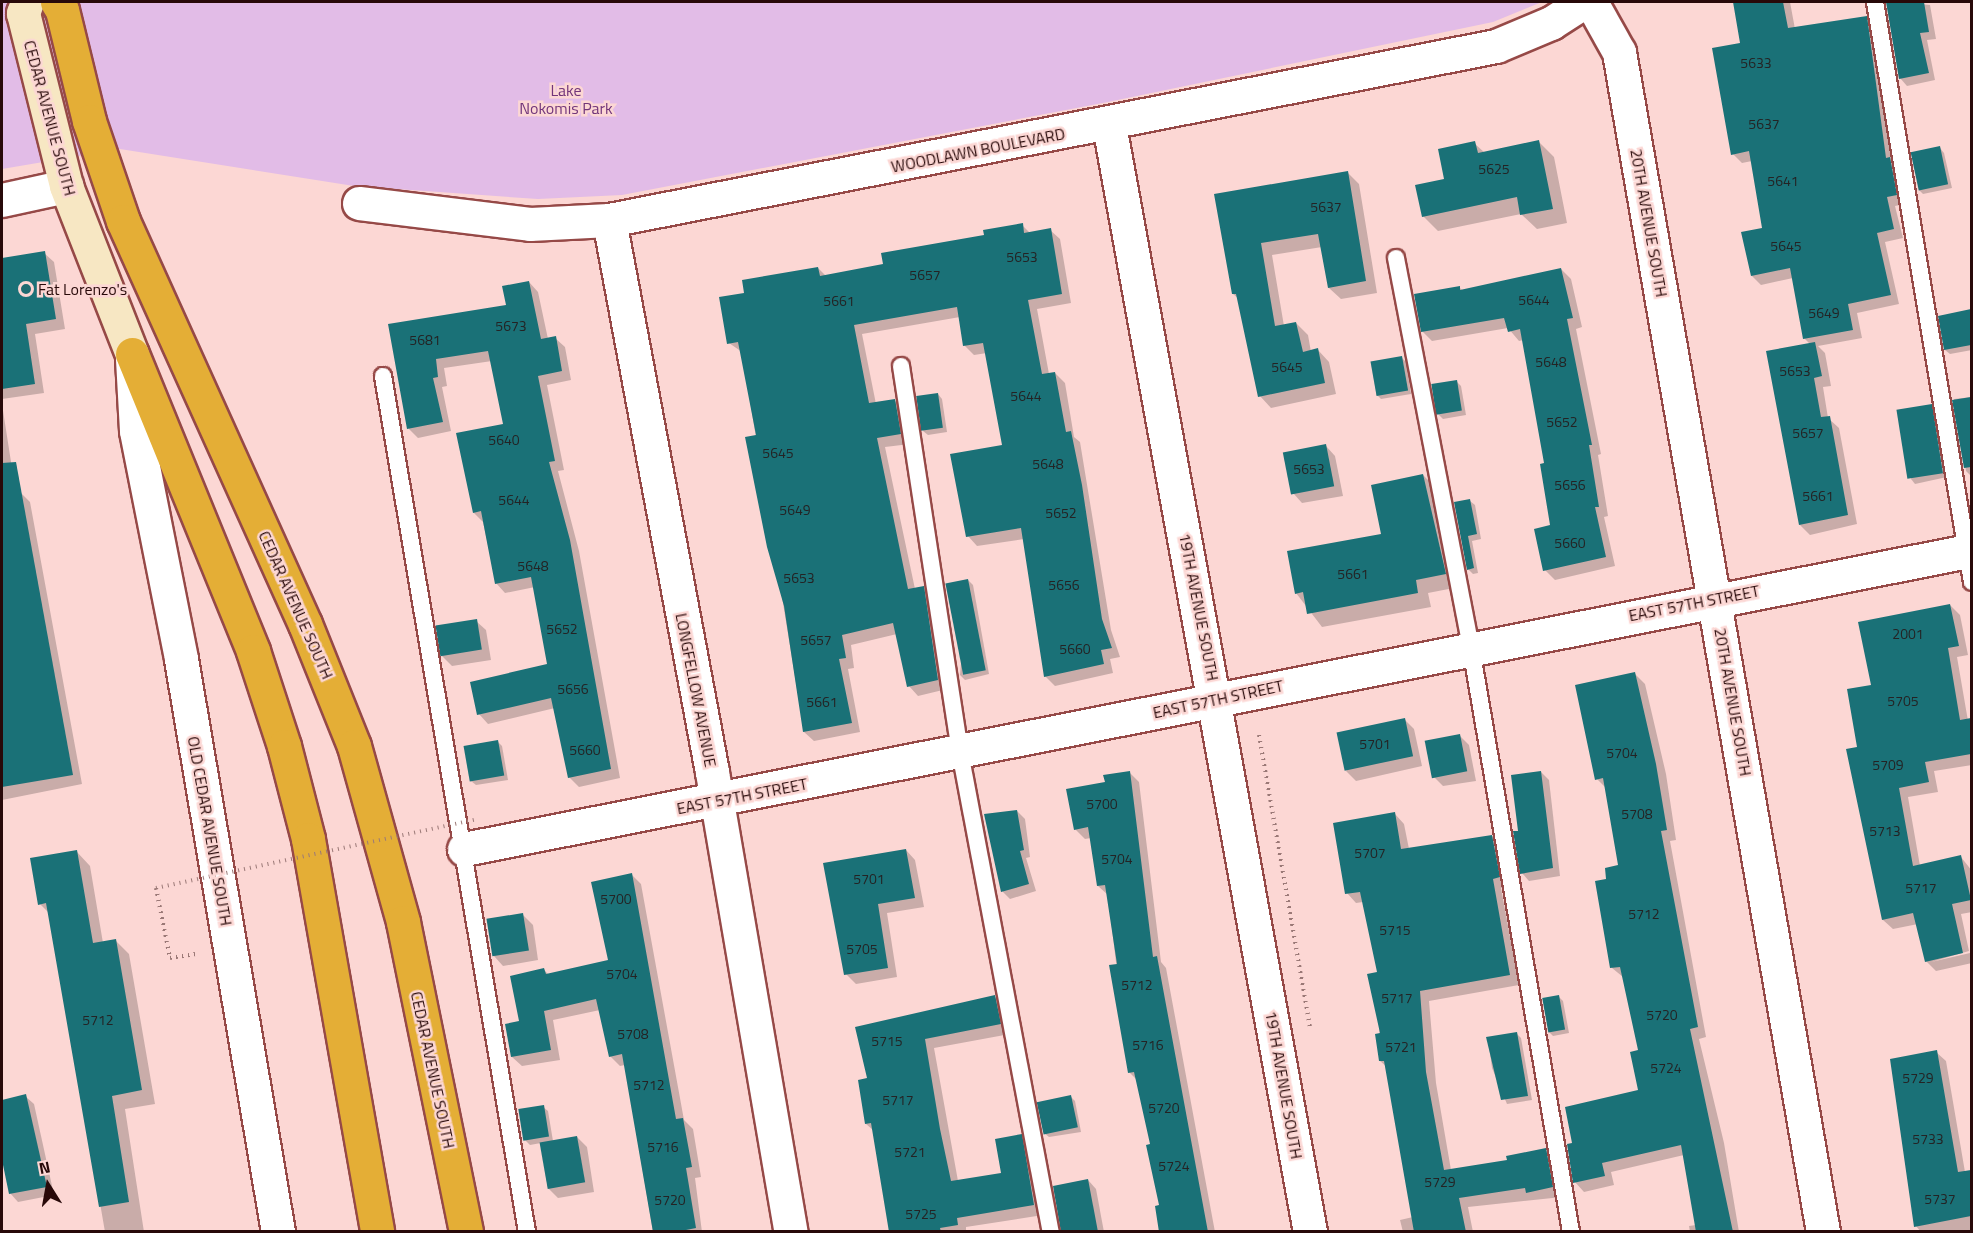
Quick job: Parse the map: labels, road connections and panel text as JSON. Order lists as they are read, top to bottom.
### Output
{
  "streets": {
    "highway": ["CEDAR AVENUE SOUTH"],
    "street": [
      "WOODLAWN BOULEVARD",
      "20TH AVENUE SOUTH",
      "EAST 57TH STREET",
      "19TH AVENUE SOUTH",
      "LONGFELLOW AVENUE",
      "OLD CEDAR AVENUE SOUTH"
    ]
  },
  "crossings": [
    ["CEDAR AVENUE SOUTH", "OLD CEDAR AVENUE SOUTH"],
    ["WOODLAWN BOULEVARD", "19TH AVENUE SOUTH"],
    ["WOODLAWN BOULEVARD", "LONGFELLOW AVENUE"],
    ["20TH AVENUE SOUTH", "EAST 57TH STREET"],
    ["EAST 57TH STREET", "19TH AVENUE SOUTH"],
    ["EAST 57TH STREET", "LONGFELLOW AVENUE"]
  ],
  "parks": ["Lake Nokomis Park"],
  "places": ["Fat Lorenzo's"],
  "house_numbers": [
    "5633",
    "5637",
    "5625",
    "5641",
    "5637",
    "5645",
    "5653",
    "5657",
    "5644",
    "5661",
    "5649",
    "5673",
    "5681",
    "5648",
    "5645",
    "5653",
    "5644",
    "5652",
    "5657",
    "5640",
    "5645",
    "5648",
    "5653",
    "5656",
    "5661",
    "5644",
    "5649",
    "5652",
    "5660",
    "5648",
    "5661",
    "5653",
    "5656",
    "5652",
    "2001",
    "5657",
    "5660",
    "5656",
    "5705",
    "5661",
    "5701",
    "5660",
    "5704",
    "5709",
    "5700",
    "5708",
    "5713",
    "5707",
    "5704",
    "5701",
    "5717",
    "5700",
    "5712",
    "5715",
    "5705",
    "5704",
    "5712",
    "5717",
    "5720",
    "5712",
    "5708",
    "5715",
    "5716",
    "5721",
    "5724",
    "5729",
    "5712",
    "5717",
    "5720",
    "5733",
    "5716",
    "5721",
    "5724",
    "5729",
    "5737",
    "5720",
    "5725"
  ],
  "north": "top"
}
